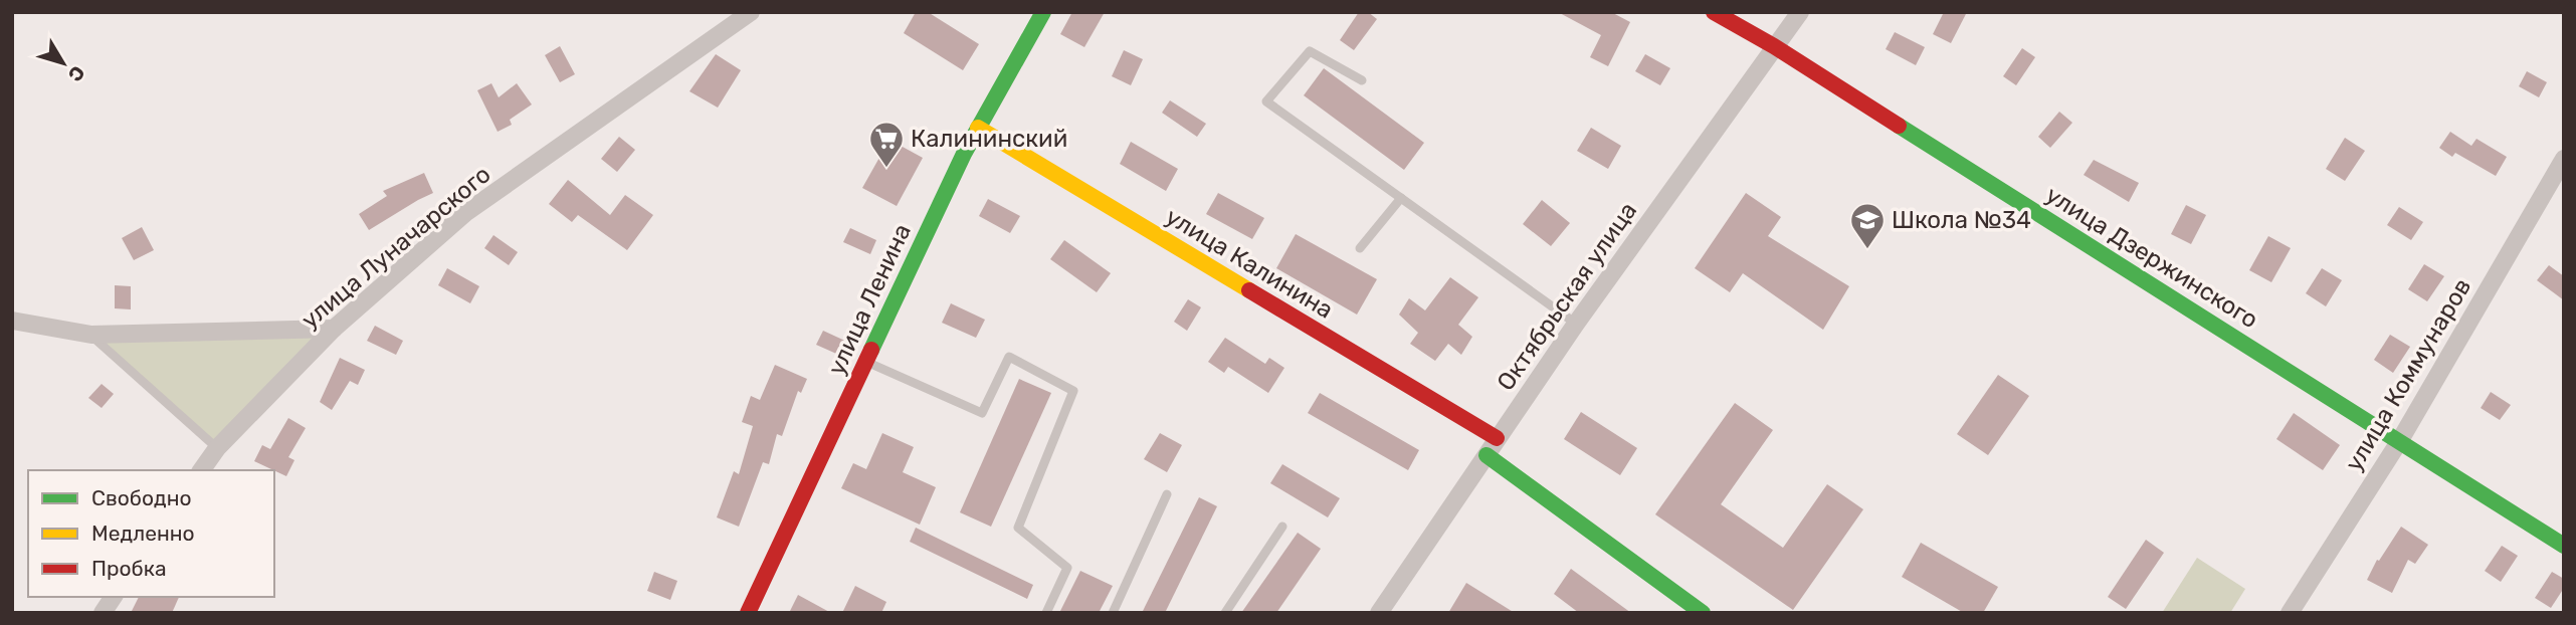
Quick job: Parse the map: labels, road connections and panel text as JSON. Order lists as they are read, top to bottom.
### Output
{
  "streets": {
    "street": [
      "улица Луначарского",
      "улица Дзержинского",
      "улица Калинина",
      "Октябрьская улица",
      "улица Ленина",
      "улица Коммунаров"
    ]
  },
  "crossings": [
    ["улица Дзержинского", "Октябрьская улица"],
    ["улица Дзержинского", "улица Коммунаров"],
    ["улица Калинина", "Октябрьская улица"],
    ["улица Калинина", "улица Ленина"]
  ],
  "places": {
    "supermarket": ["Калининский"],
    "school or university": ["Школа №34"]
  },
  "legend": ["Свободно", "Медленно", "Пробка"],
  "north": "bottom right"
}
